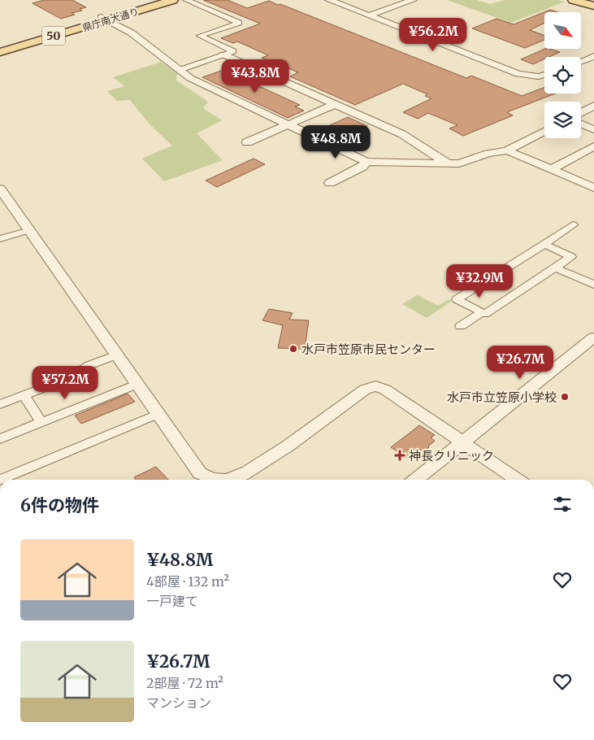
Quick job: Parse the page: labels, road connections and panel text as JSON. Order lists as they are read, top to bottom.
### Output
{
  "streets": {
    "main road": ["県庁南大通り", "50"]
  },
  "places": {
    "other": ["水戸市笠原市民センター", "水戸市立笠原小学校"],
    "health": ["神長クリニック"]
  },
  "north": "bottom right",
  "page": {
    "price": [
      "¥56.2M",
      "¥43.8M",
      "¥48.8M",
      "¥32.9M",
      "¥26.7M",
      "¥57.2M"
    ],
    "heading": "6件の物件",
    "list": [
      {
        "name": "¥48.8M",
        "note": "4部屋 · 132 m² · 一戸建て"
      },
      {
        "name": "¥26.7M",
        "note": "2部屋 · 72 m² · マンション"
      }
    ]
  }
}
